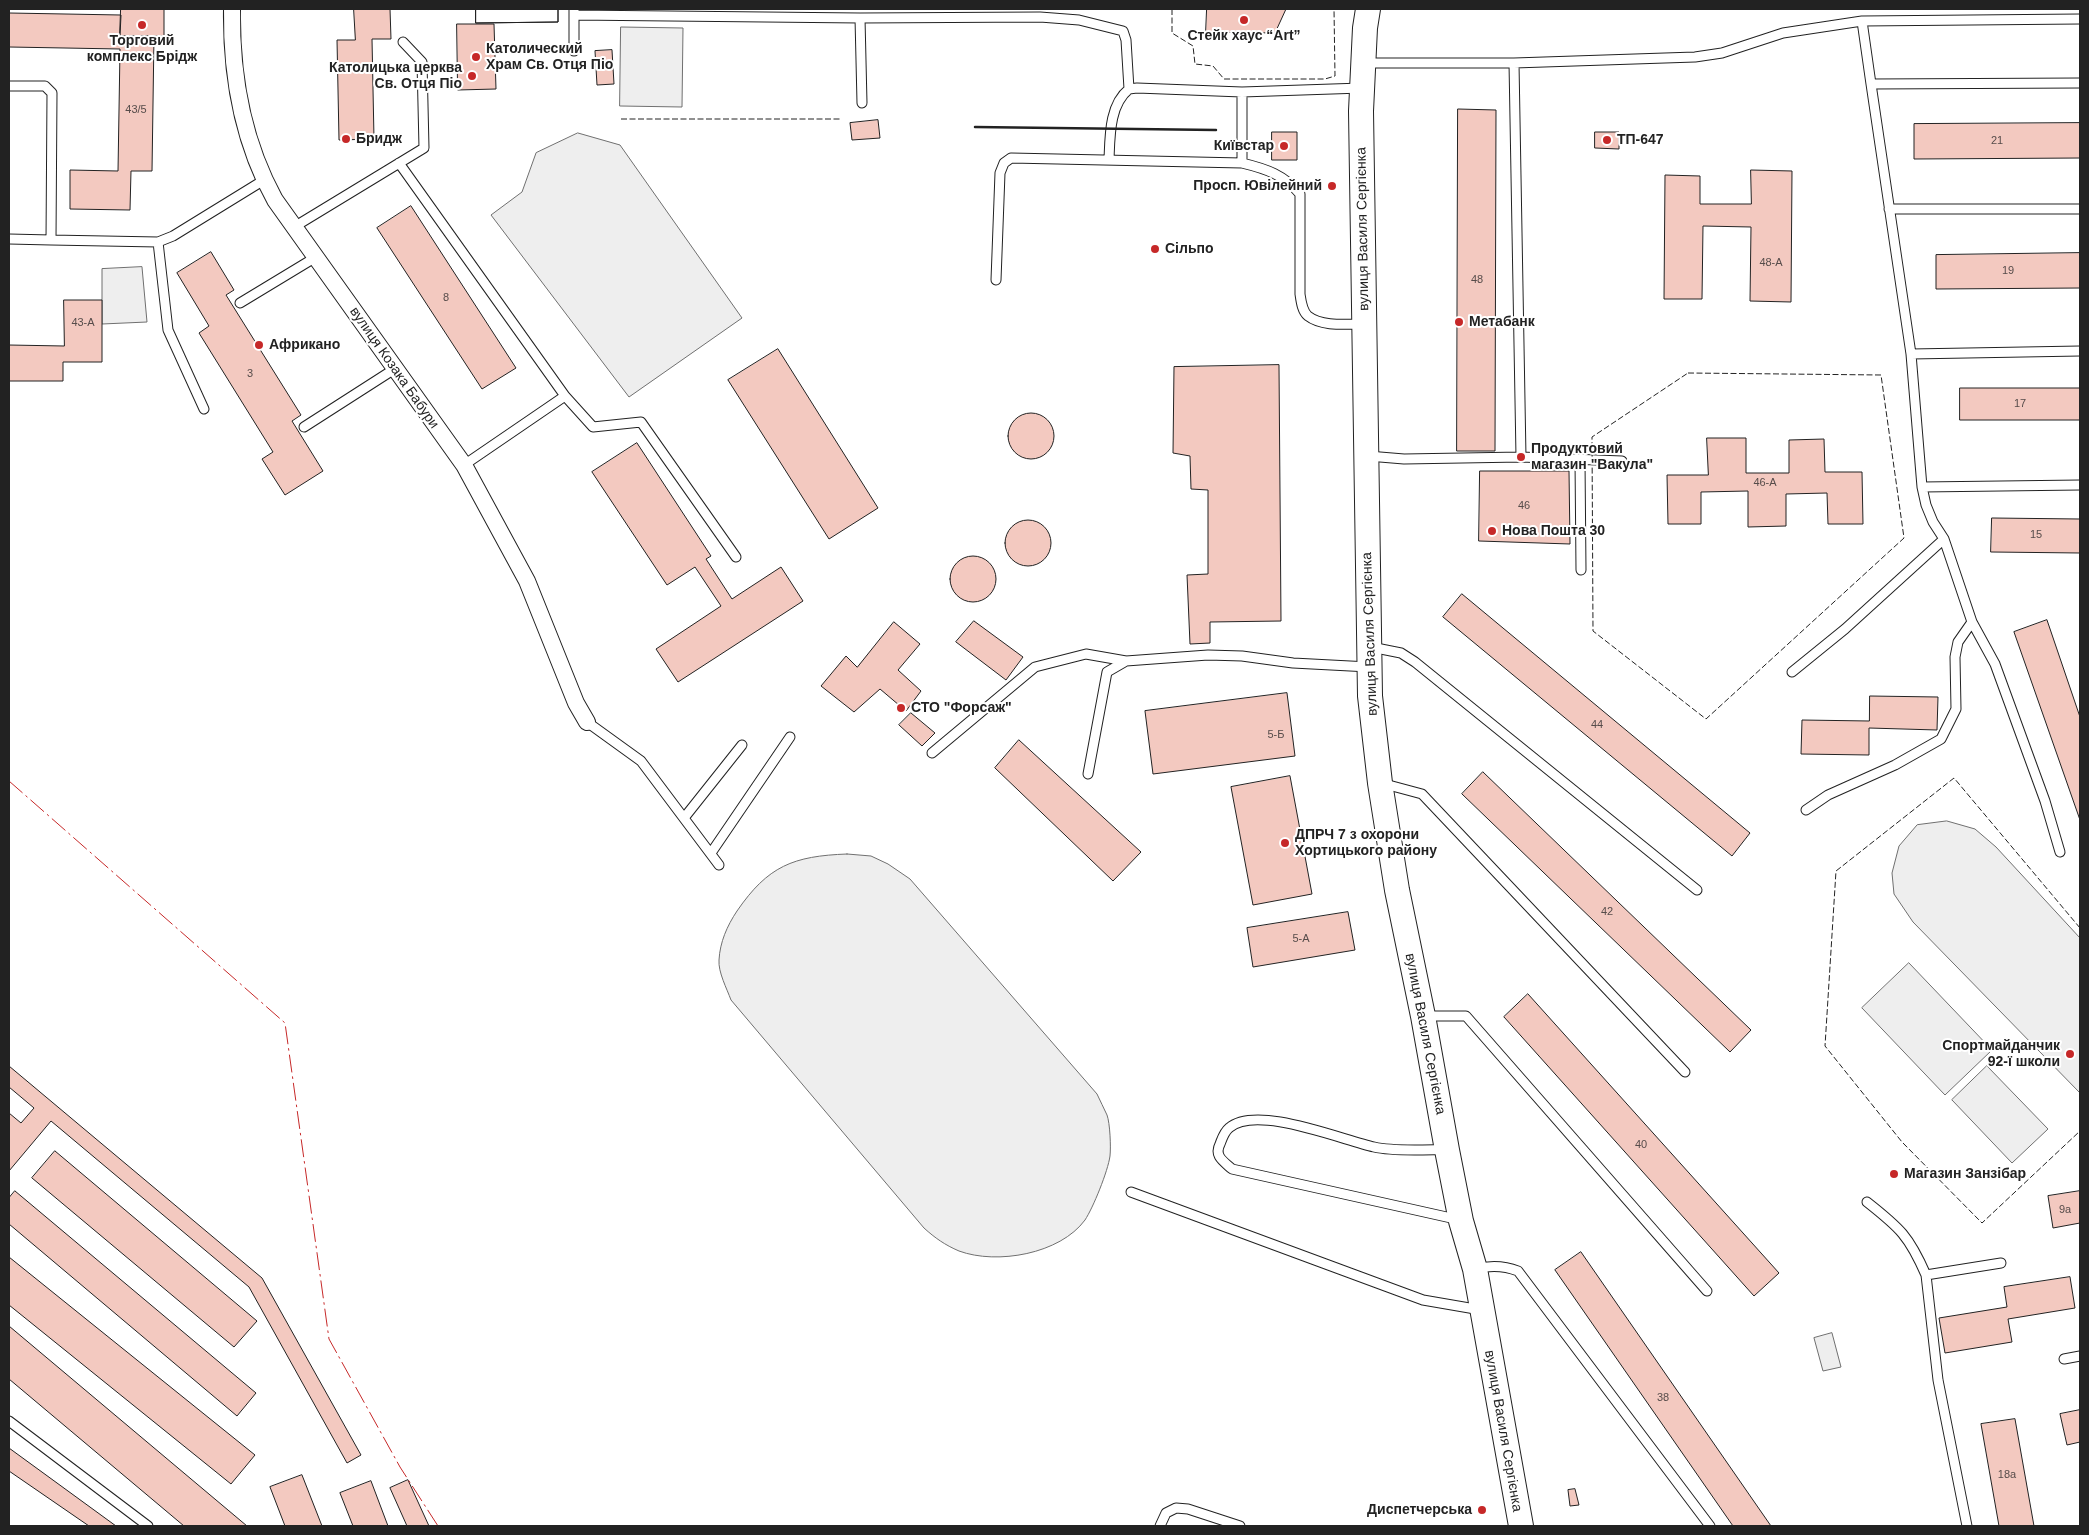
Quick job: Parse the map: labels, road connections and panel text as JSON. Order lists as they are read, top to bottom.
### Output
{
  "streets": {
    "main road": ["вулиця Василя Сергієнка"],
    "street": ["вулиця Козака Бабури"]
  },
  "places": [
    "Стейк хаус “Art”",
    "Торговий комплекс Брідж",
    "Католический Храм Св. Отця Піо",
    "Католицька церква Св. Отця Піо",
    "Бридж",
    "ТП-647",
    "Київстар",
    "Просп. Ювілейний",
    "Сільпо",
    "Метабанк",
    "Африкано",
    "Продуктовий магазин \"Вакула\"",
    "Нова Пошта 30",
    "СТО \"Форсаж\"",
    "ДПРЧ 7 з охорони Хортицького району",
    "Спортмайданчик 92-ї школи",
    "Магазин Занзібар",
    "Диспетчерська"
  ],
  "house_numbers": [
    "43/5",
    "21",
    "48-А",
    "19",
    "48",
    "8",
    "43-А",
    "3",
    "17",
    "46-А",
    "46",
    "15",
    "44",
    "5-Б",
    "42",
    "5-А",
    "40",
    "9а",
    "38",
    "18а"
  ]
}
